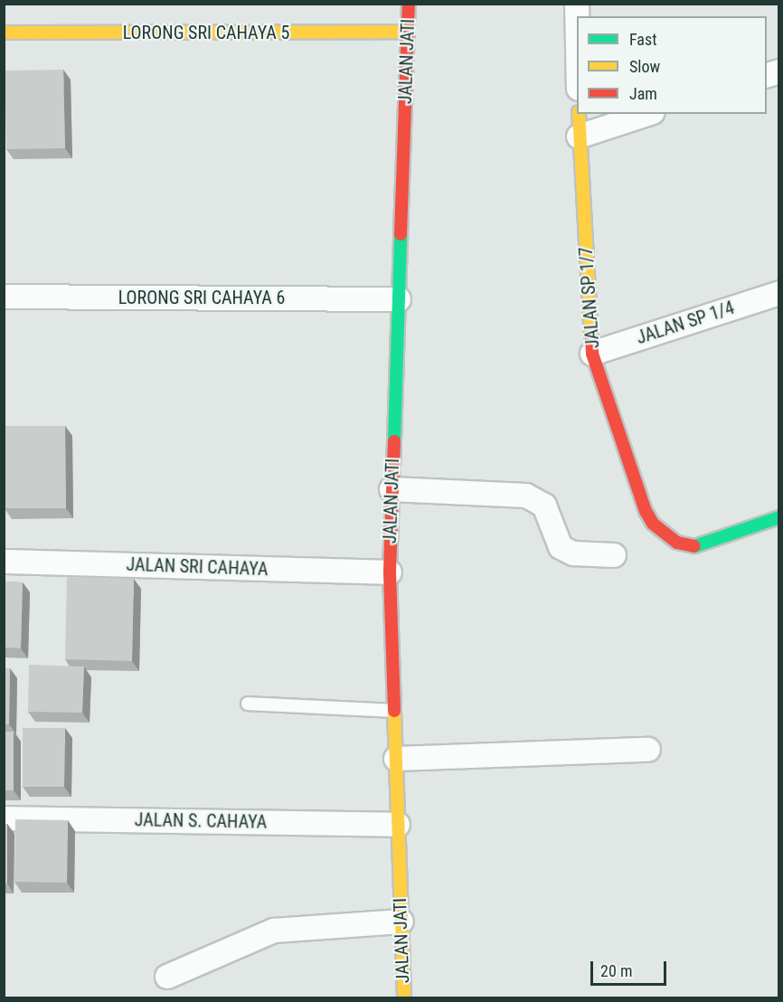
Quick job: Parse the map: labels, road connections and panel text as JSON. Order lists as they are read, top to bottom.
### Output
{
  "streets": {
    "street": [
      "LORONG SRI CAHAYA 5",
      "JALAN JATI",
      "LORONG SRI CAHAYA 6",
      "JALAN SP 1/7",
      "JALAN SP 1/4",
      "JALAN SRI CAHAYA",
      "JALAN S. CAHAYA"
    ]
  },
  "crossings": [
    ["LORONG SRI CAHAYA 5", "JALAN JATI"],
    ["JALAN JATI", "LORONG SRI CAHAYA 6"],
    ["JALAN JATI", "JALAN SRI CAHAYA"],
    ["JALAN JATI", "JALAN S. CAHAYA"],
    ["JALAN SP 1/7", "JALAN SP 1/4"]
  ],
  "legend": ["Fast", "Slow", "Jam"],
  "scale_bar": "20 m"
}
